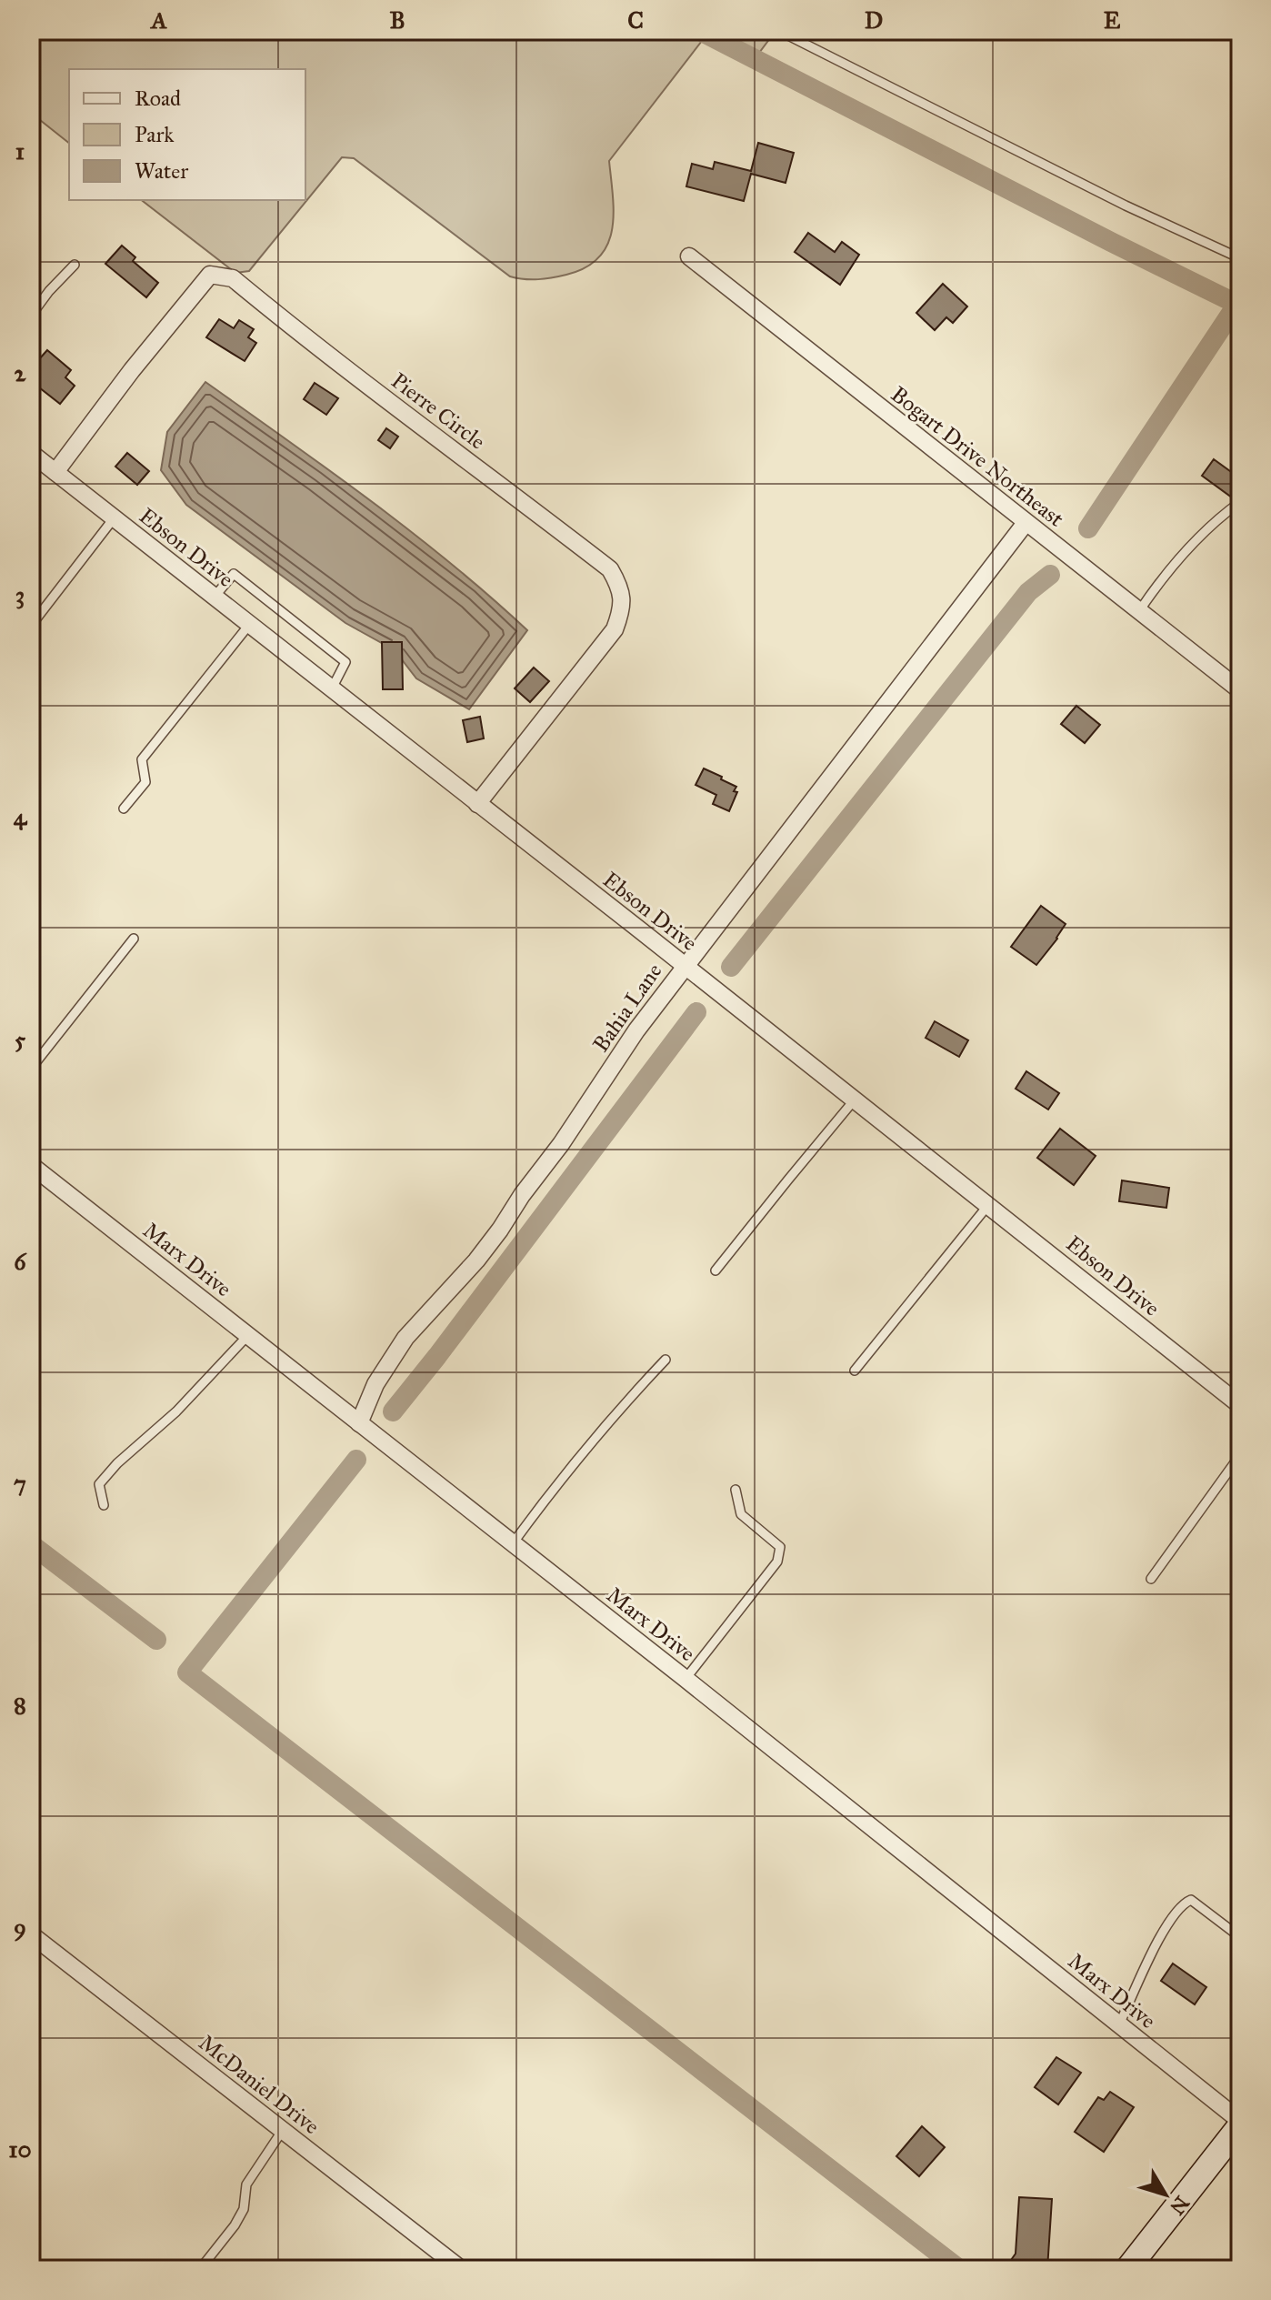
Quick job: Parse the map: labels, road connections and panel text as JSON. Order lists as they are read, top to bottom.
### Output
{
  "streets": {
    "street": [
      "Pierre Circle",
      "Bogart Drive Northeast",
      "Ebson Drive",
      "Bahia Lane",
      "Marx Drive",
      "McDaniel Drive"
    ]
  },
  "crossings": [
    ["Pierre Circle", "Ebson Drive"],
    ["Bogart Drive Northeast", "Bahia Lane"],
    ["Ebson Drive", "Bahia Lane"],
    ["Bahia Lane", "Marx Drive"]
  ],
  "legend": ["Road", "Park", "Water"],
  "north": "bottom right",
  "grid": {
    "columns": [
      "A",
      "B",
      "C",
      "D",
      "E"
    ],
    "rows": [
      "1",
      "2",
      "3",
      "4",
      "5",
      "6",
      "7",
      "8",
      "9",
      "10"
    ]
  }
}
